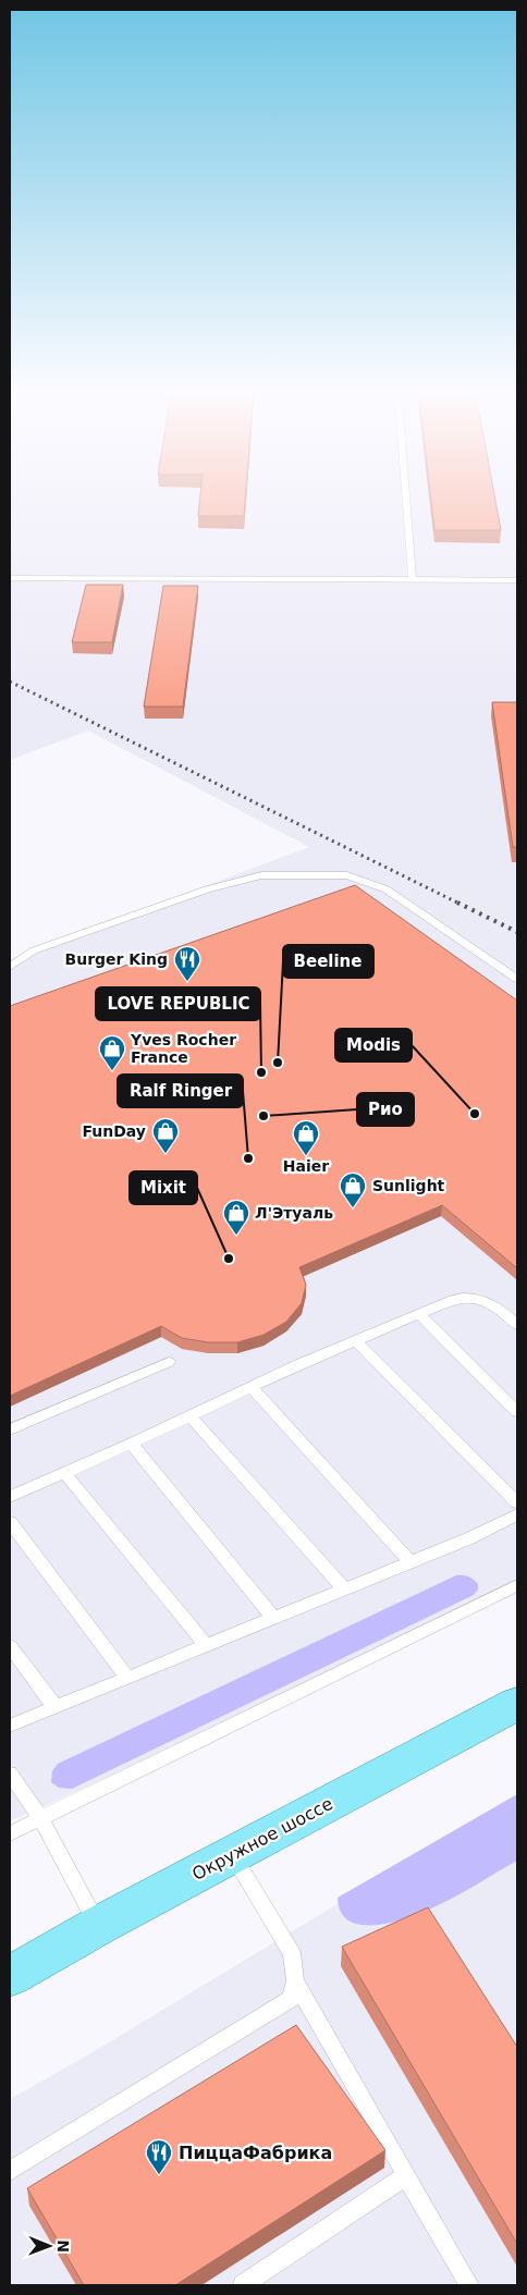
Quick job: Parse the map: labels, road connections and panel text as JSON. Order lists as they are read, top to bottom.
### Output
{
  "streets": {
    "main road": ["Окружное шоссе"]
  },
  "places": {
    "restaurant": ["Burger King", "ПиццаФабрика"],
    "other": [
      "Beeline",
      "LOVE REPUBLIC",
      "Modis",
      "Рио",
      "Ralf Ringer",
      "Mixit"
    ],
    "shop": [
      "Yves Rocher France",
      "FunDay",
      "Haier",
      "Sunlight",
      "Л'Этуаль"
    ]
  },
  "north": "right"
}
